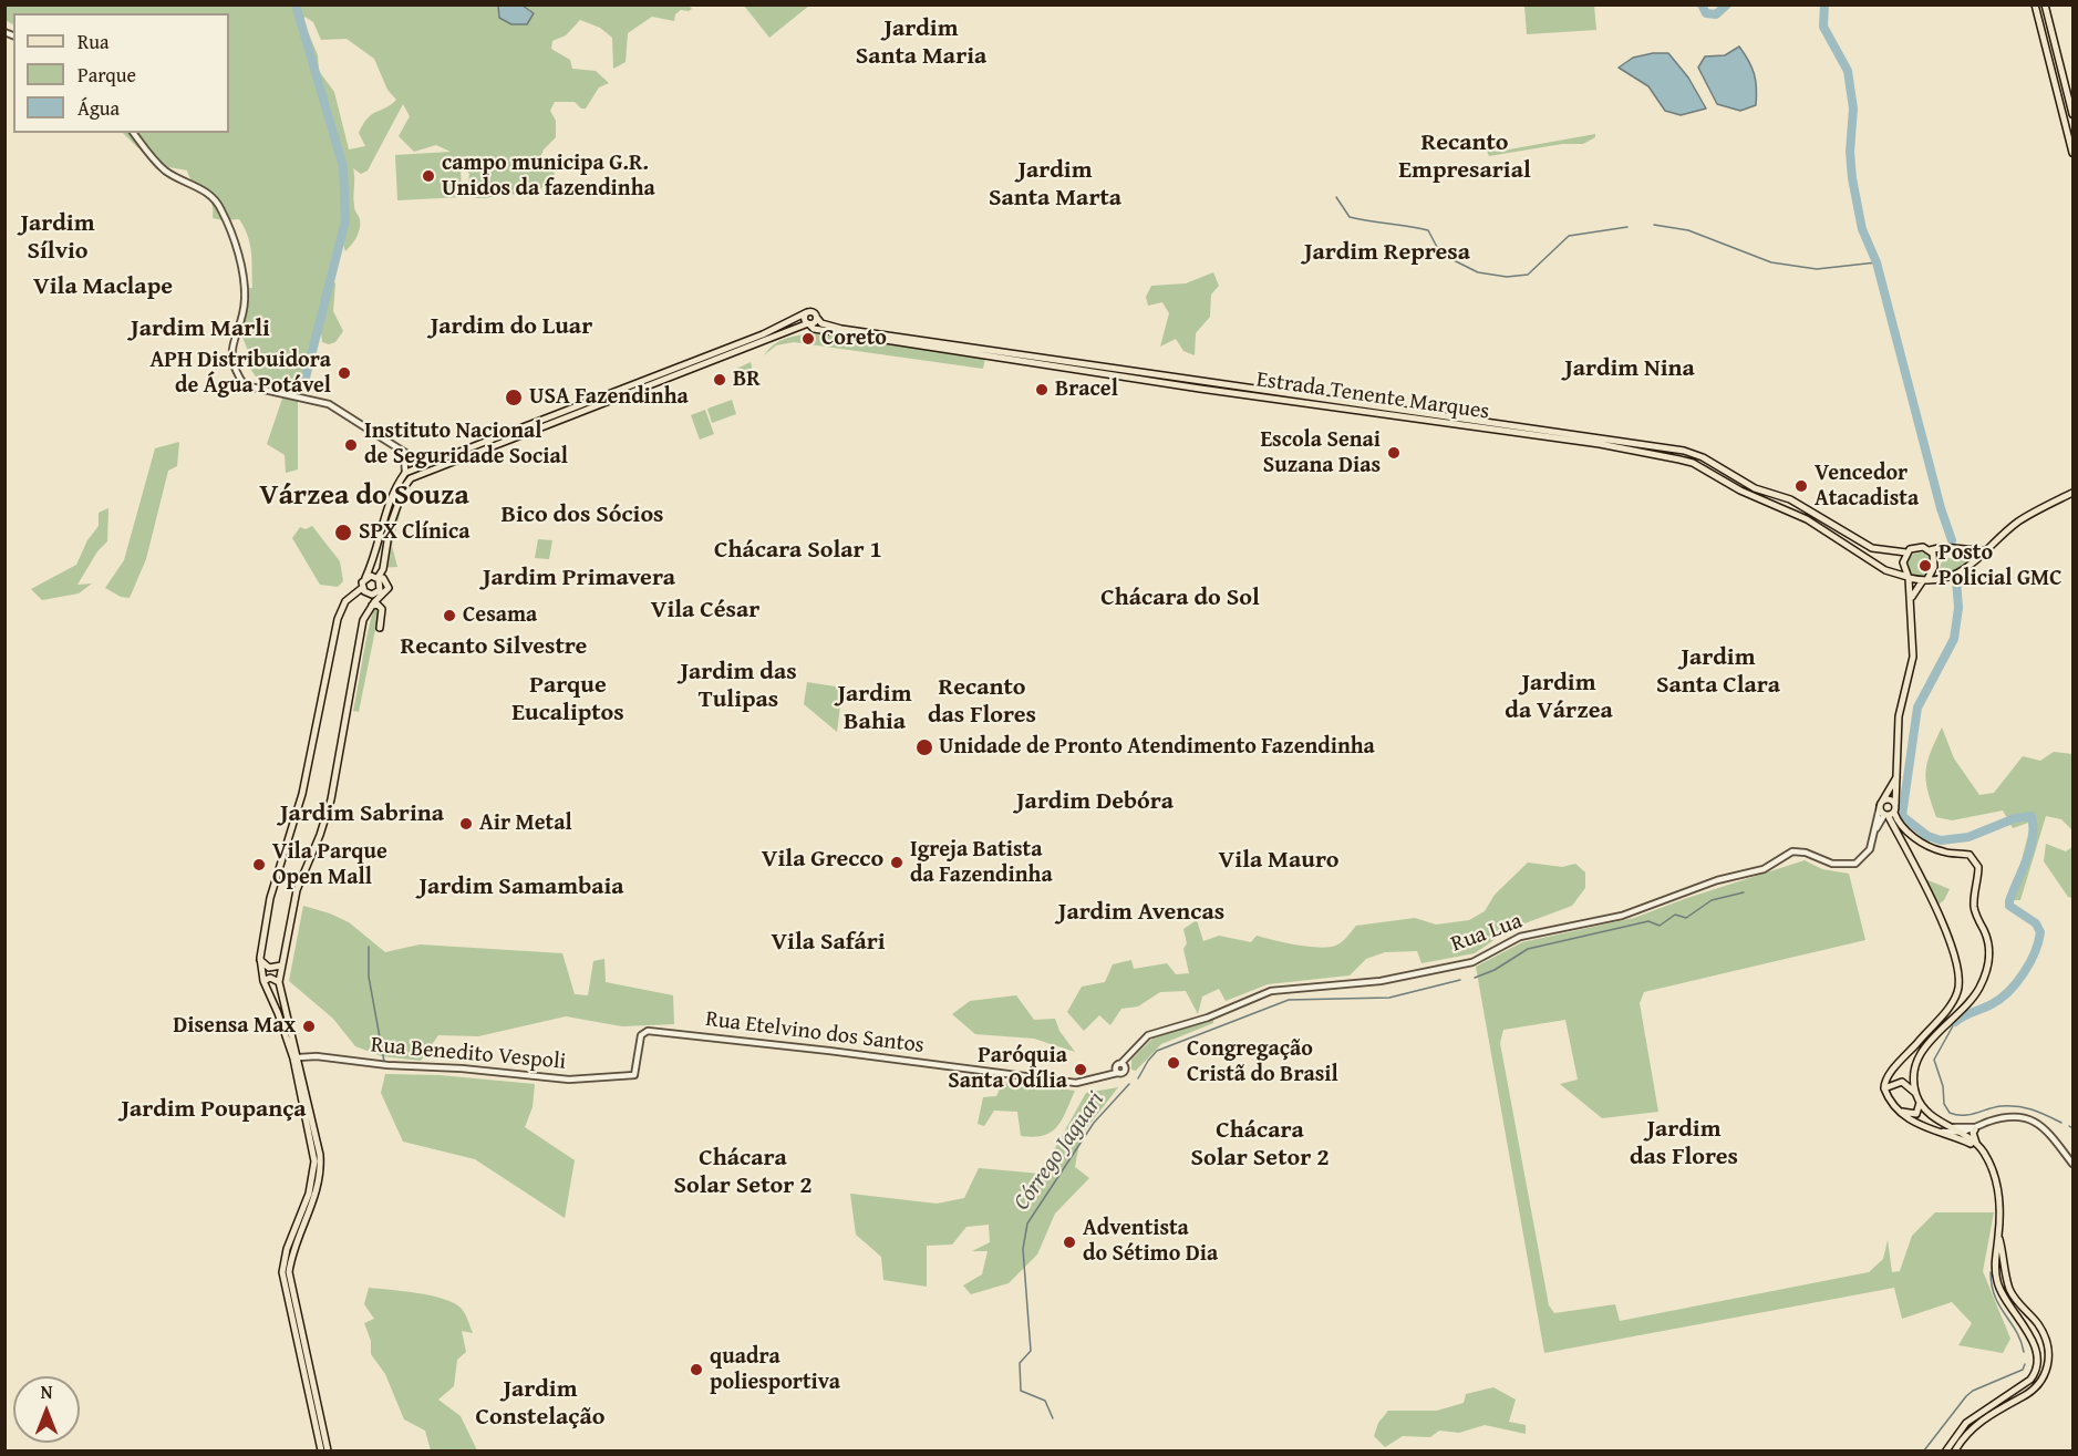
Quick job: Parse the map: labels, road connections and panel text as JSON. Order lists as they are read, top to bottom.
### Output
{
  "streets": {
    "main road": ["Estrada Tenente Marques"],
    "street": ["Rua Lua", "Rua Etelvino dos Santos", "Rua Benedito Vespoli"]
  },
  "crossings": [
    ["Rua Lua", "Rua Etelvino dos Santos"],
    ["Rua Etelvino dos Santos", "Rua Benedito Vespoli"]
  ],
  "districts": [
    "Jardim Santa Maria",
    "Recanto Empresarial",
    "Jardim Santa Marta",
    "Jardim Sílvio",
    "Jardim Represa",
    "Vila Maclape",
    "Jardim do Luar",
    "Jardim Marli",
    "Jardim Nina",
    "Várzea do Souza",
    "Bico dos Sócios",
    "Chácara Solar 1",
    "Jardim Primavera",
    "Chácara do Sol",
    "Vila César",
    "Recanto Silvestre",
    "Jardim Santa Clara",
    "Jardim das Tulipas",
    "Jardim da Várzea",
    "Parque Eucaliptos",
    "Recanto das Flores",
    "Jardim Bahia",
    "Jardim Debóra",
    "Jardim Sabrina",
    "Vila Grecco",
    "Vila Mauro",
    "Jardim Samambaia",
    "Jardim Avencas",
    "Vila Safári",
    "Jardim Poupança",
    "Jardim das Flores",
    "Chácara Solar Setor 2",
    "Chácara Solar Setor 2",
    "Jardim Constelação"
  ],
  "water": ["Córrego Jaguari"],
  "places": [
    "campo municipa G.R. Unidos da fazendinha",
    "Coreto",
    "APH Distribuidora de Água Potável",
    "BR",
    "Bracel",
    "USA Fazendinha",
    "Instituto Nacional de Seguridade Social",
    "Escola Senai Suzana Dias",
    "Vencedor Atacadista",
    "SPX Clínica",
    "Posto Policial GMC",
    "Cesama",
    "Unidade de Pronto Atendimento Fazendinha",
    "Air Metal",
    "Igreja Batista da Fazendinha",
    "Vila Parque Open Mall",
    "Disensa Max",
    "Congregação Cristã do Brasil",
    "Paróquia Santa Odília",
    "Adventista do Sétimo Dia",
    "quadra poliesportiva"
  ],
  "legend": ["Rua", "Parque", "Água"],
  "north": "top"
}
